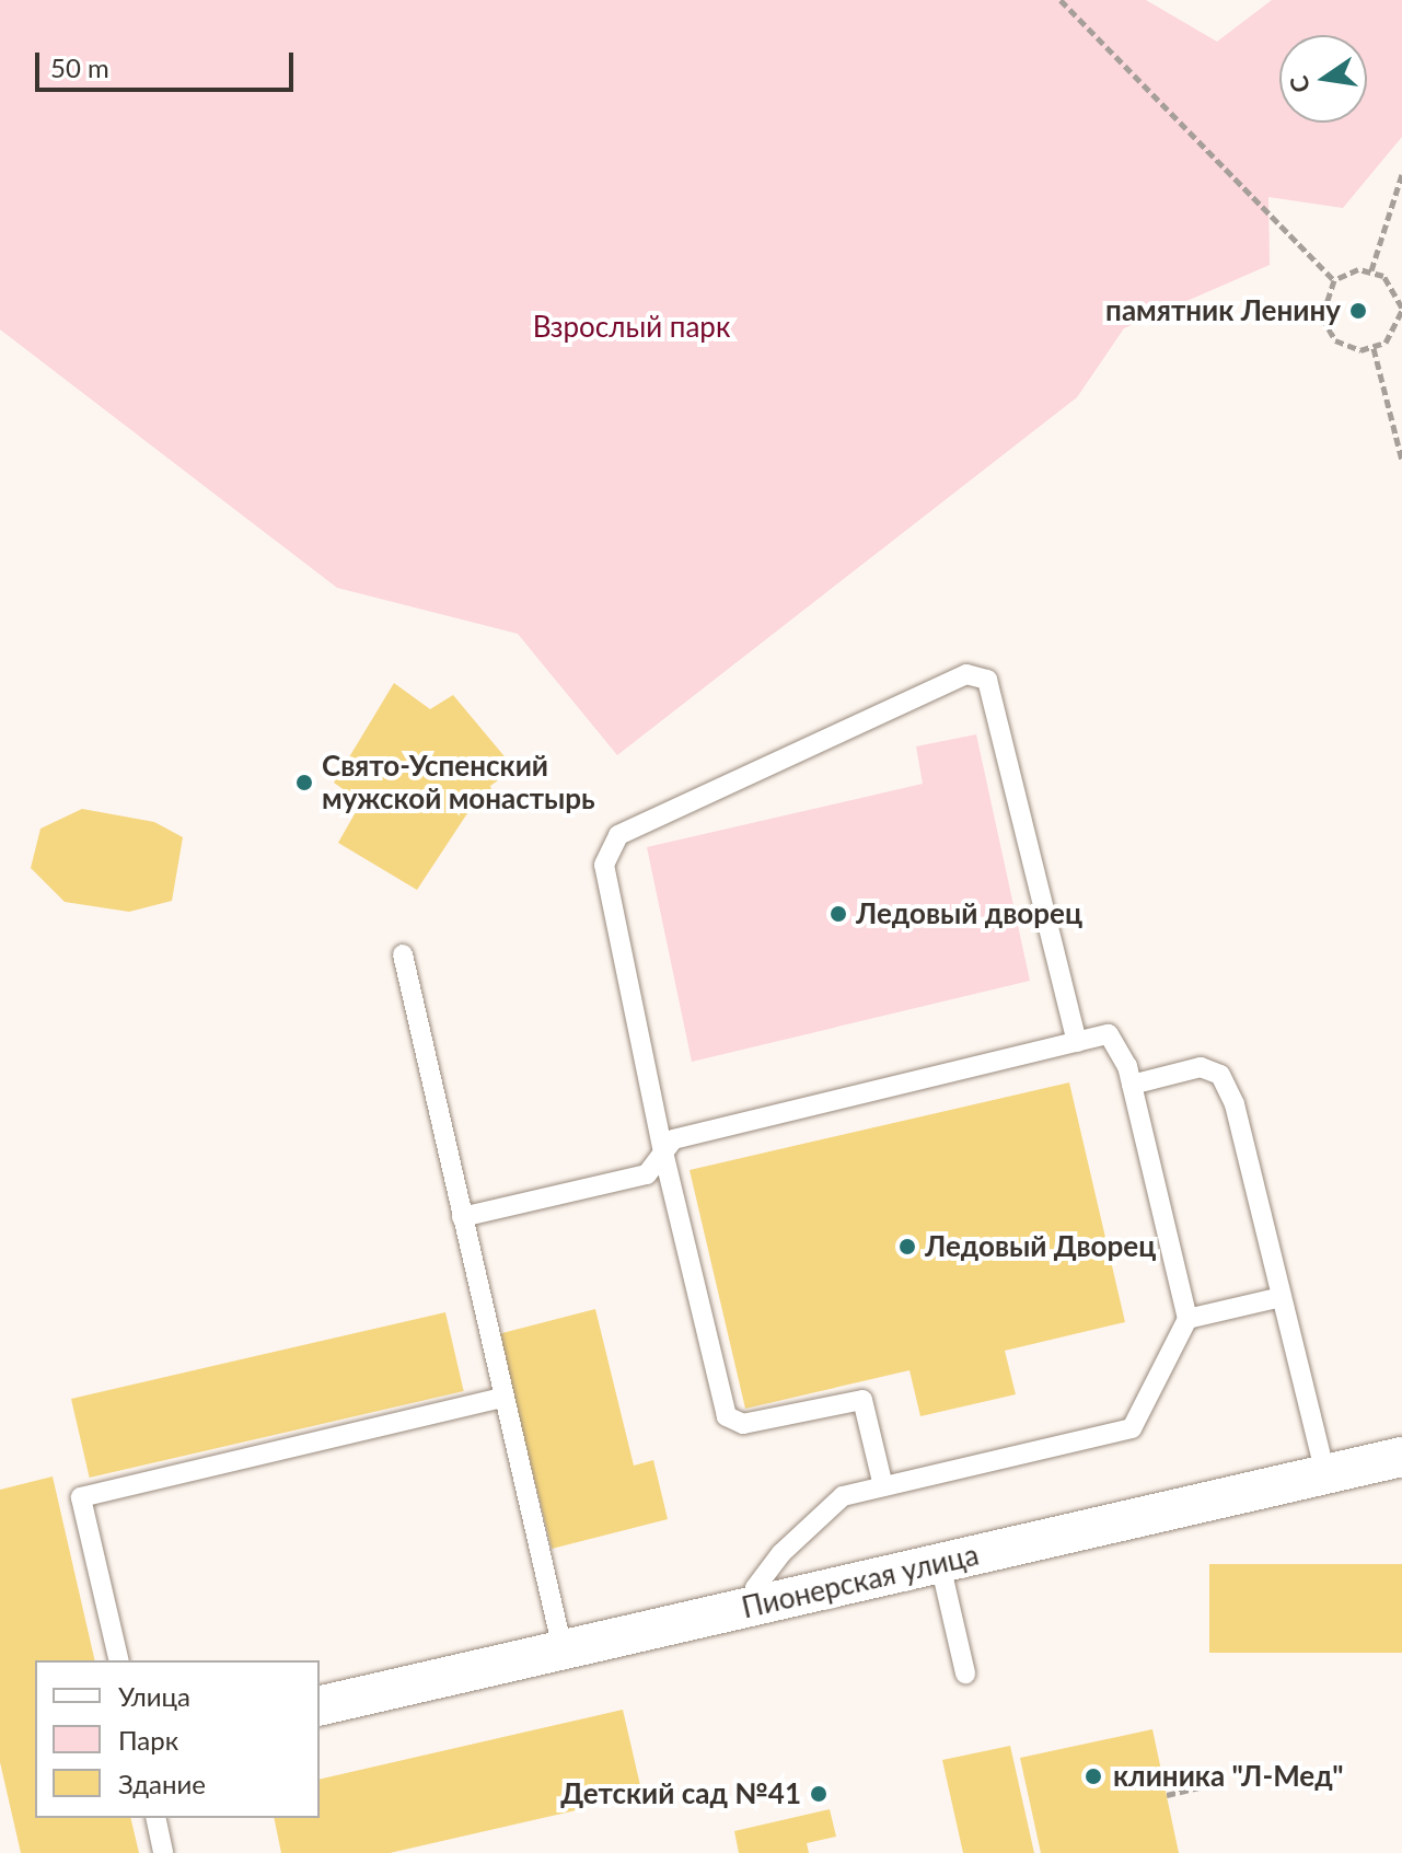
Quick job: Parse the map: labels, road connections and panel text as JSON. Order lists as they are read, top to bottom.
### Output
{
  "streets": {
    "street": ["Пионерская улица"]
  },
  "parks": ["Взрослый парк"],
  "places": [
    "памятник Ленину",
    "Свято-Успенский мужской монастырь",
    "Ледовый дворец",
    "Ледовый Дворец",
    "клиника \"Л-Мед\"",
    "Детский сад №41"
  ],
  "legend": ["Улица", "Парк", "Здание"],
  "scale_bar": "50 m",
  "north": "left"
}
